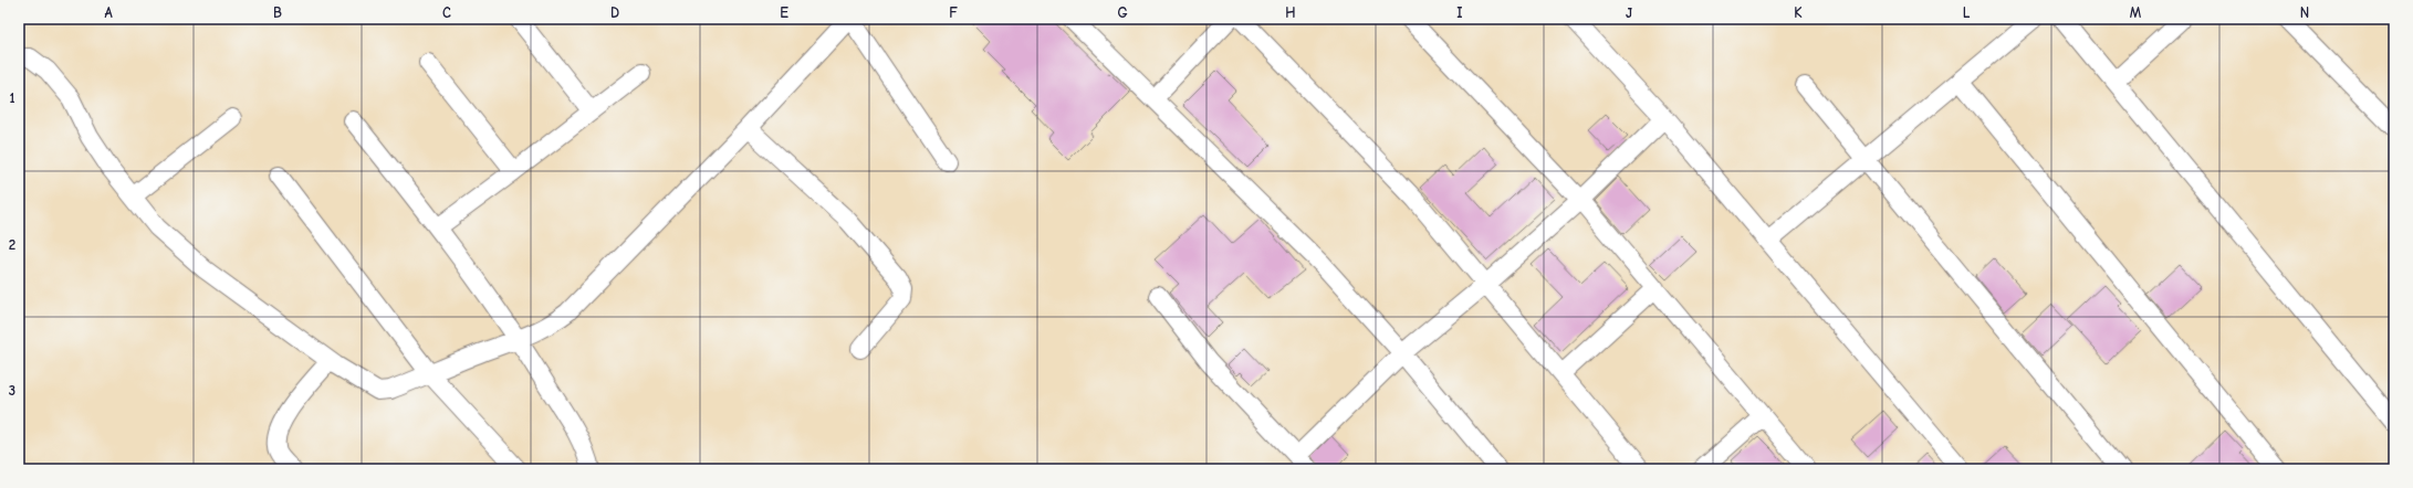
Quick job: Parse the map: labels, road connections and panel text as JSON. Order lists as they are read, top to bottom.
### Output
{
  "grid": {
    "columns": [
      "A",
      "B",
      "C",
      "D",
      "E",
      "F",
      "G",
      "H",
      "I",
      "J",
      "K",
      "L",
      "M",
      "N"
    ],
    "rows": ["1", "2", "3"]
  }
}
